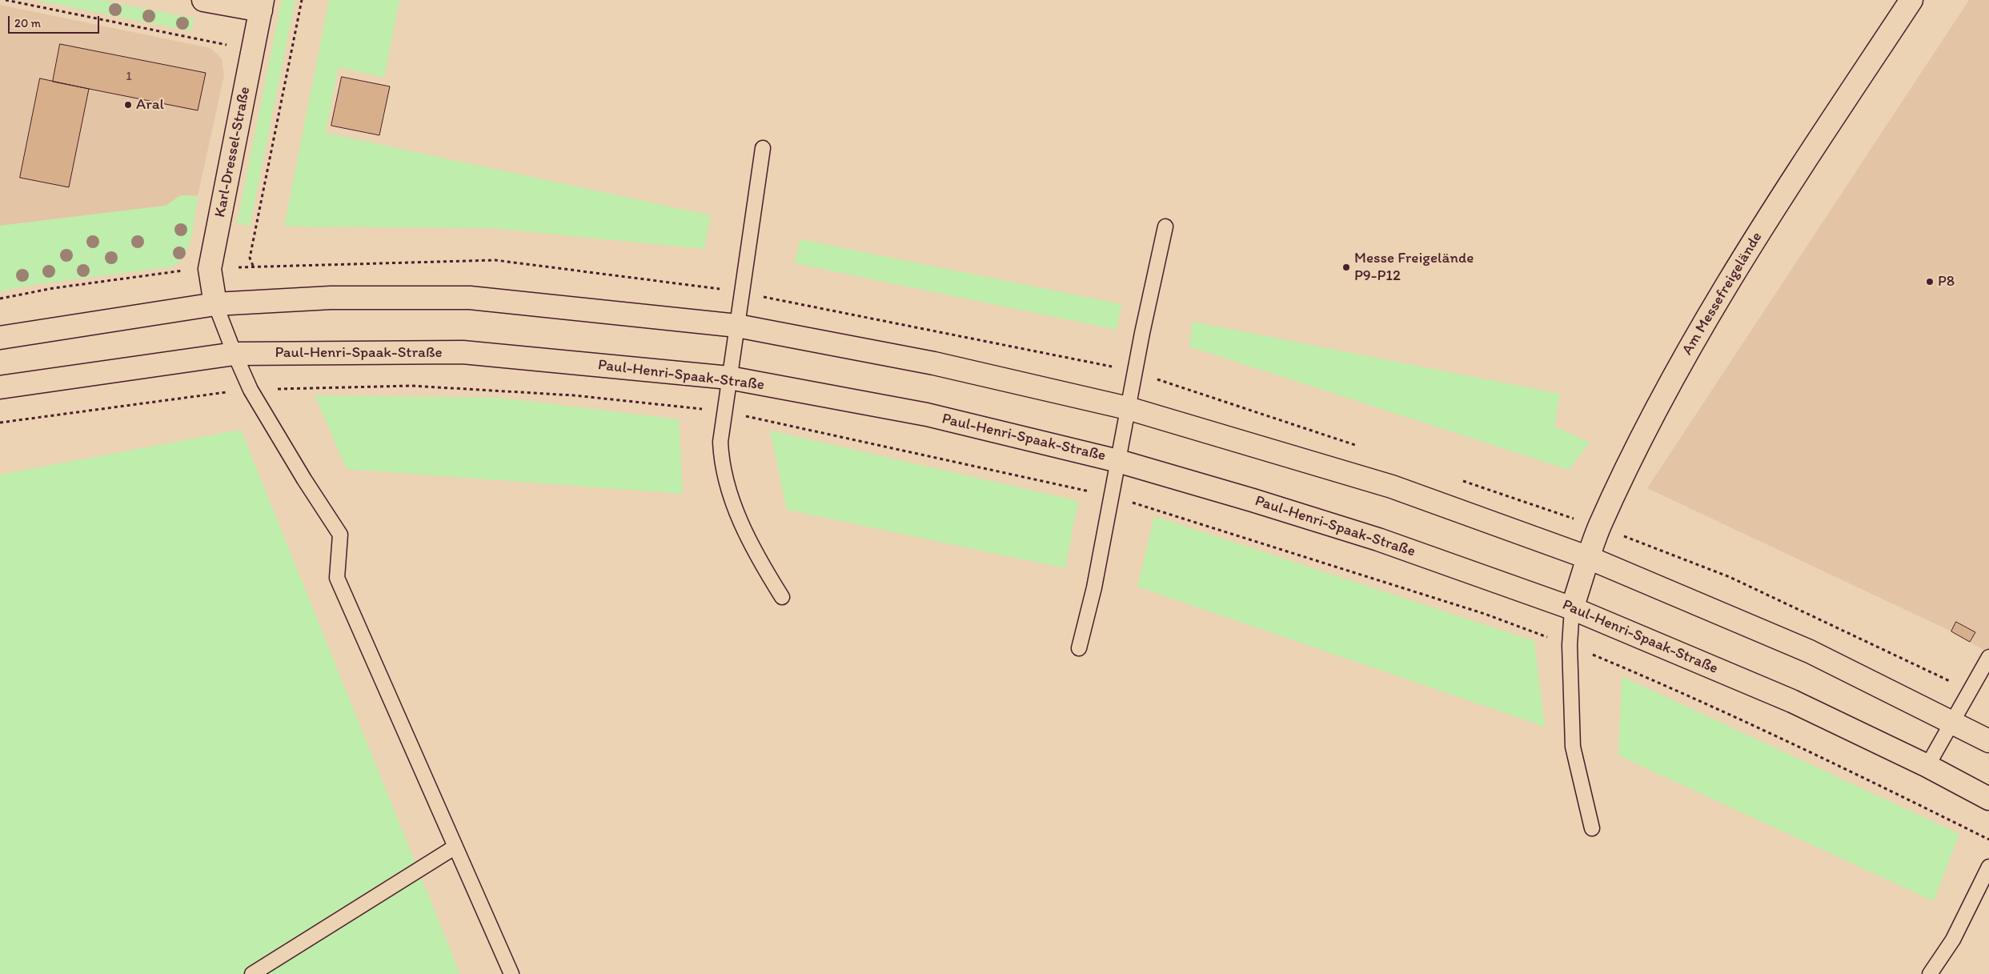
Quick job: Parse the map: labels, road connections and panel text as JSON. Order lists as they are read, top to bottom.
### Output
{
  "streets": {
    "main road": ["Karl-Dressel-Straße", "Am Messefreigelände", "Paul-Henri-Spaak-Straße"]
  },
  "crossings": [
    ["Am Messefreigelände", "Paul-Henri-Spaak-Straße"]
  ],
  "places": ["Aral", "Messe Freigelände P9-P12", "P8"],
  "house_numbers": ["1"],
  "scale_bar": "20 m"
}
